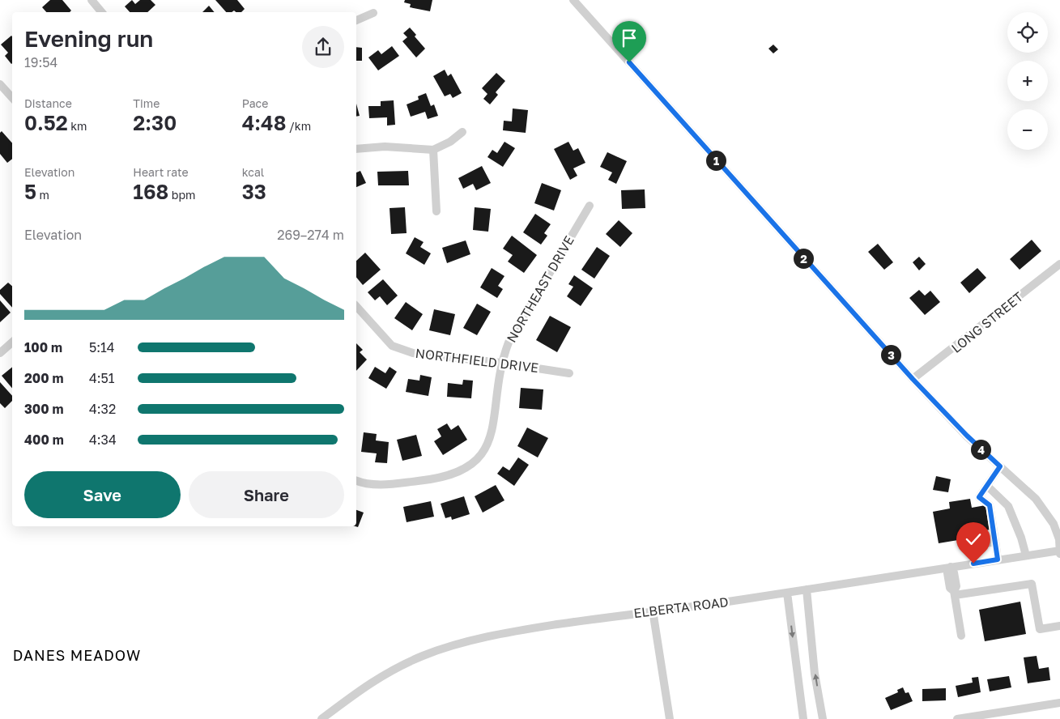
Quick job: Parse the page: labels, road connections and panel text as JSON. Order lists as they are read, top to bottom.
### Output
{
  "streets": {
    "street": [
      "NORTHEAST DRIVE",
      "LONG STREET",
      "NORTHFIELD DRIVE",
      "ELBERTA ROAD"
    ]
  },
  "crossings": [
    ["NORTHEAST DRIVE", "NORTHFIELD DRIVE"]
  ],
  "districts": ["DANES MEADOW"],
  "page": {
    "map_buttons": ["+", "−"],
    "heading": ["Evening run", "19:54"],
    "stats": [
      ["Distance", "0.52 km"],
      ["Time", "2:30"],
      ["Pace", "4:48 /km"],
      ["Elevation", "5 m"],
      ["Heart rate", "168 bpm"],
      ["kcal", "33"]
    ],
    "pins": [
      "1",
      "2",
      "3",
      "4"
    ],
    "chart": ["Elevation", "269–274 m"],
    "list": [
      {
        "name": "100 m",
        "note": "5:14"
      },
      {
        "name": "200 m",
        "note": "4:51"
      },
      {
        "name": "300 m",
        "note": "4:32"
      },
      {
        "name": "400 m",
        "note": "4:34"
      }
    ],
    "buttons": ["Save", "Share"]
  }
}
